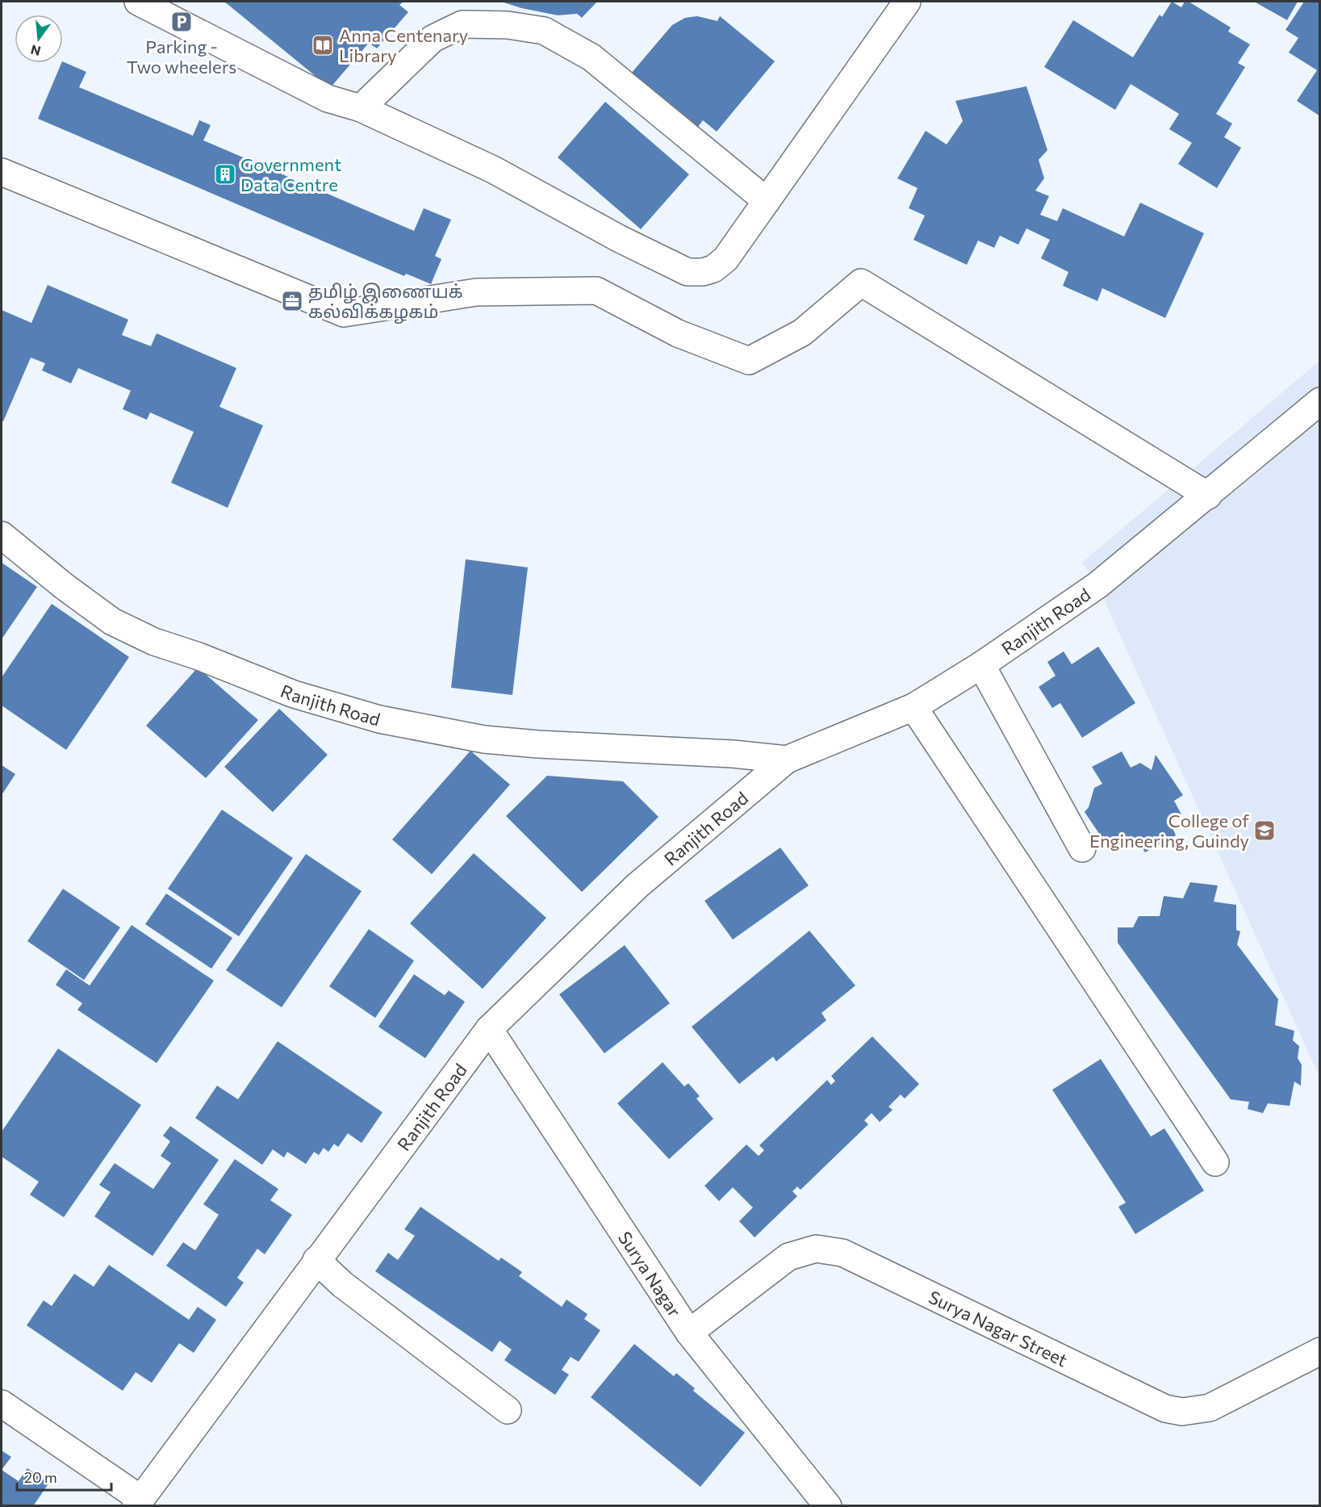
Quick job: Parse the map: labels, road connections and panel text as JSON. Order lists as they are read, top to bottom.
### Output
{
  "streets": {
    "street": ["Ranjith Road", "Surya Nagar", "Surya Nagar Street"]
  },
  "crossings": [
    ["Ranjith Road", "Surya Nagar"],
    ["Surya Nagar", "Surya Nagar Street"]
  ],
  "places": {
    "parking": ["Parking - Two wheelers"],
    "library": ["Anna Centenary Library"],
    "building": ["Government Data Centre"],
    "office": ["தமிழ் இணையக் கல்விக்கழகம்"],
    "school or university": ["College of Engineering, Guindy"]
  },
  "scale_bar": "20 m",
  "north": "bottom"
}
